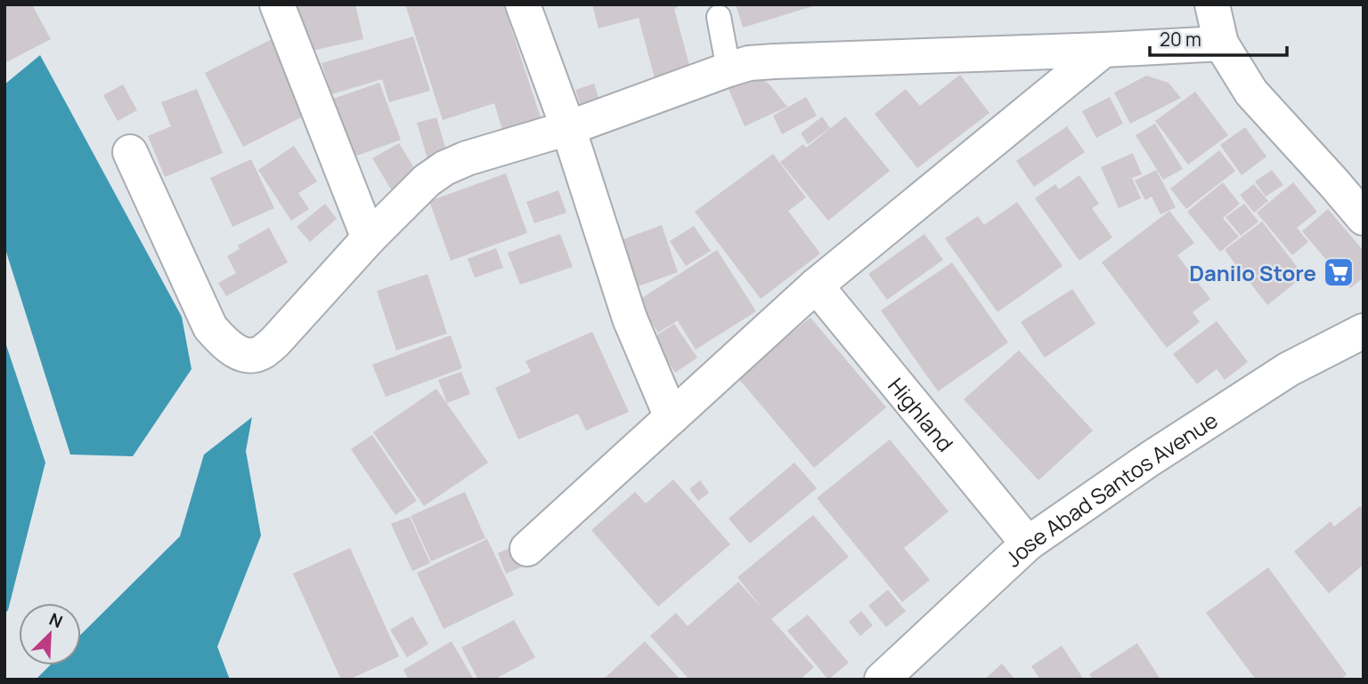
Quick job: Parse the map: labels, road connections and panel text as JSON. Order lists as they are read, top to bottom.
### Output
{
  "streets": {
    "street": ["Highland", "Jose Abad Santos Avenue"]
  },
  "crossings": [
    ["Highland", "Jose Abad Santos Avenue"]
  ],
  "places": {
    "supermarket": ["Danilo Store"]
  },
  "scale_bar": "20 m",
  "north": "top right"
}
